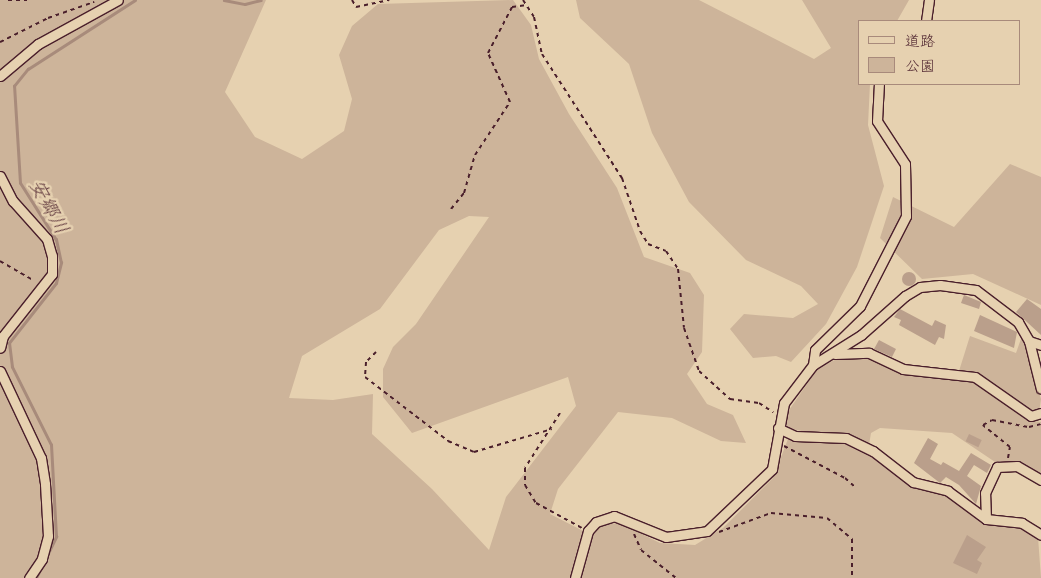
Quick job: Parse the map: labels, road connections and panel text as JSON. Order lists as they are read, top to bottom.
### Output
{
  "water": ["安郷川"],
  "legend": ["道路", "公園"]
}
